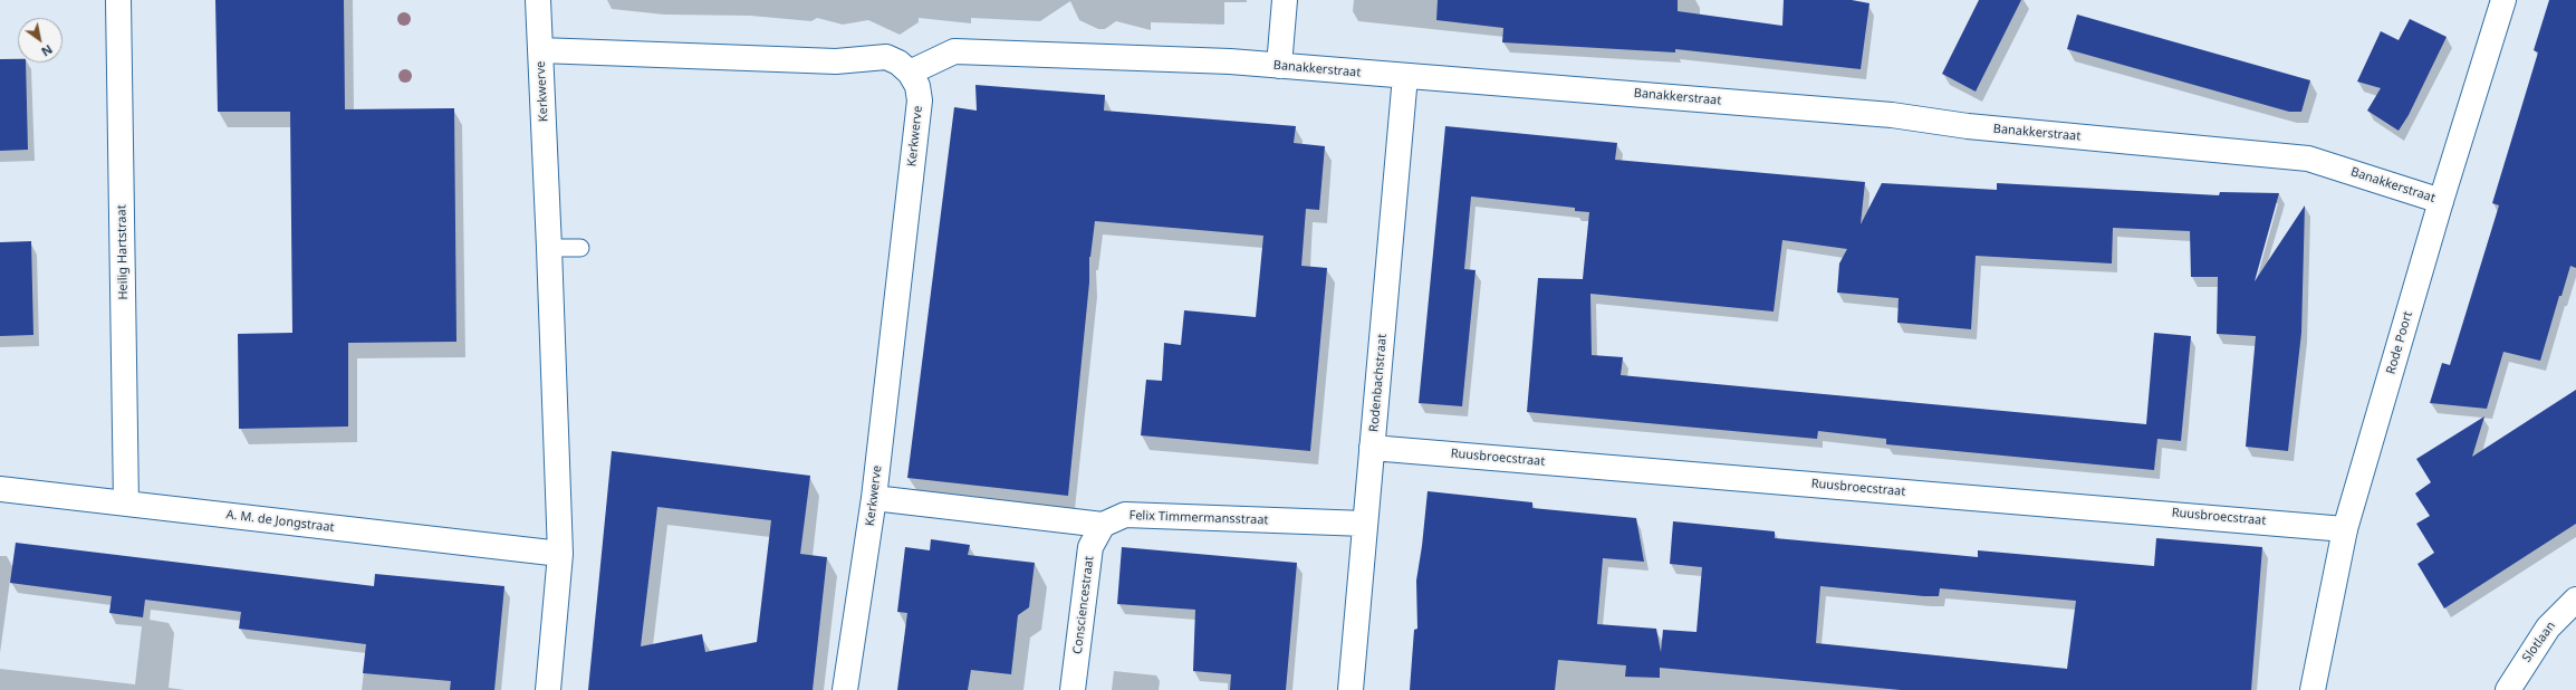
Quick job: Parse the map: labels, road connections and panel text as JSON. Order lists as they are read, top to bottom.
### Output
{
  "streets": {
    "street": [
      "Banakkerstraat",
      "Kerkwerve",
      "Heilig Hartstraat",
      "Rode Poort",
      "Rodenbachstraat",
      "Ruusbroecstraat",
      "Felix Timmermansstraat",
      "A. M. de Jongstraat",
      "Consciencestraat",
      "Slotlaan"
    ]
  },
  "crossings": [
    ["Banakkerstraat", "Kerkwerve"],
    ["Banakkerstraat", "Rode Poort"],
    ["Banakkerstraat", "Rodenbachstraat"],
    ["Kerkwerve", "A. M. de Jongstraat"],
    ["Heilig Hartstraat", "A. M. de Jongstraat"],
    ["Rode Poort", "Ruusbroecstraat"],
    ["Rodenbachstraat", "Ruusbroecstraat"],
    ["Rodenbachstraat", "Felix Timmermansstraat"],
    ["Felix Timmermansstraat", "Consciencestraat"]
  ],
  "north": "bottom right"
}
